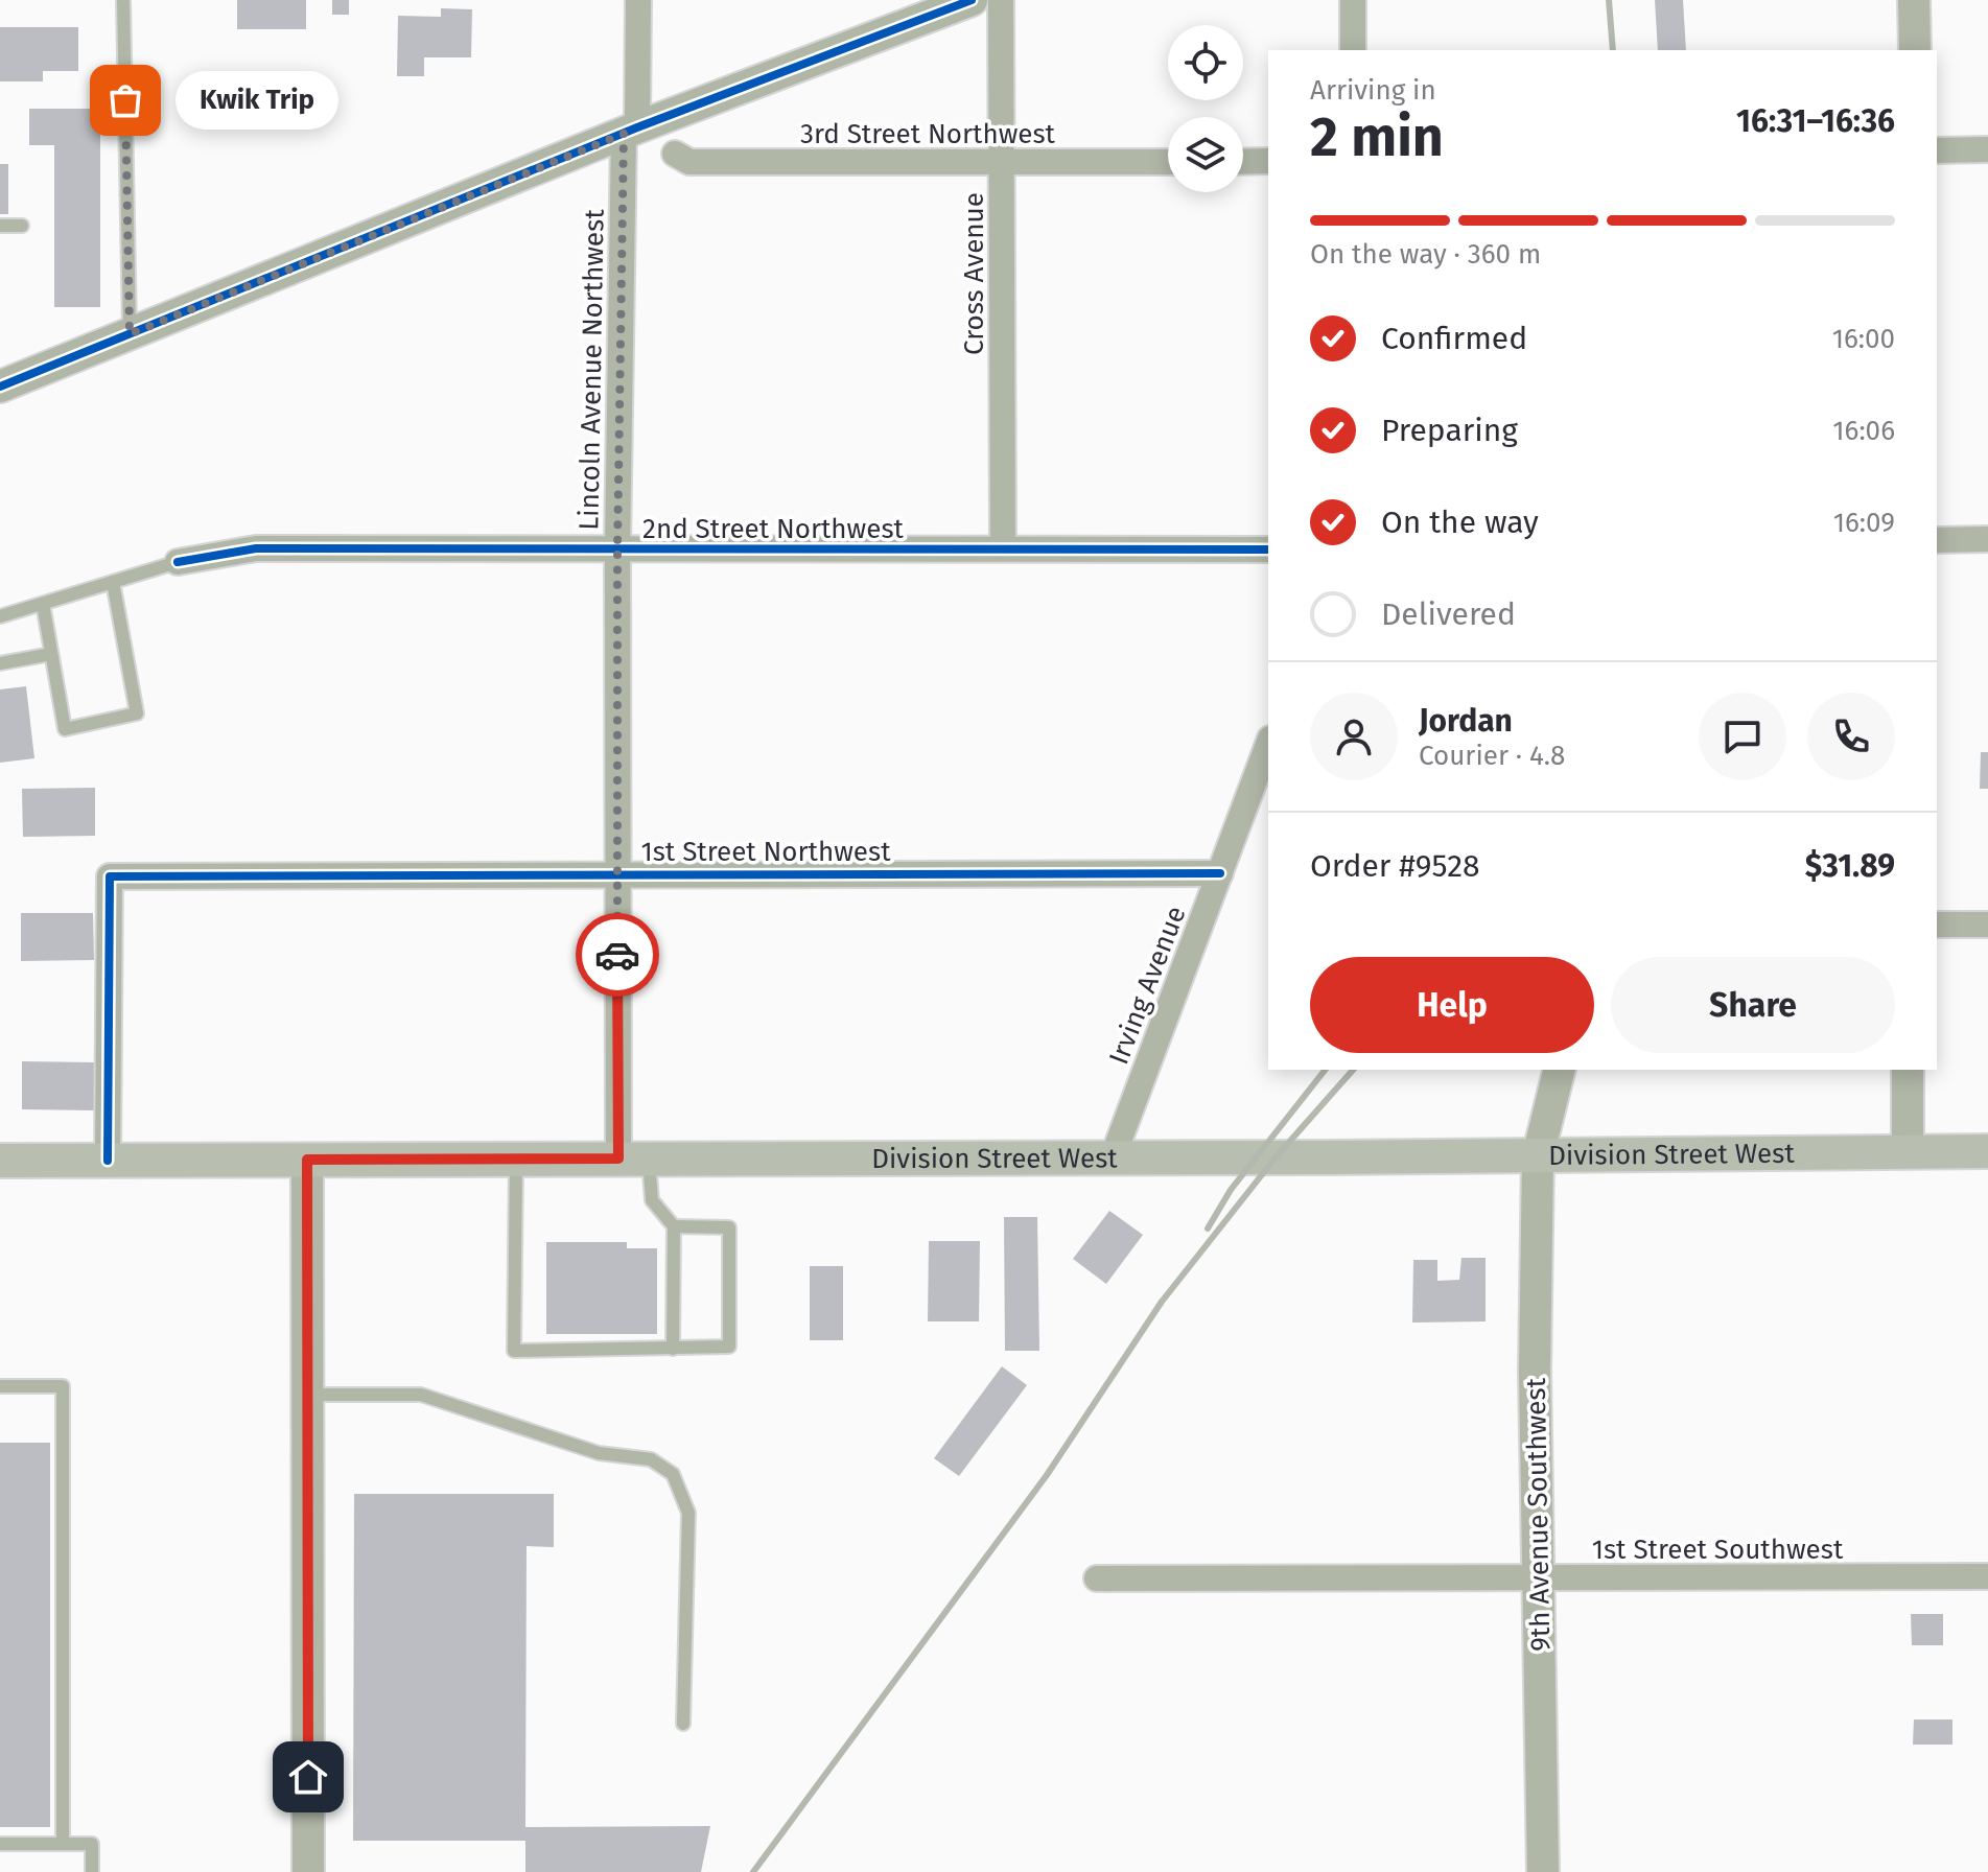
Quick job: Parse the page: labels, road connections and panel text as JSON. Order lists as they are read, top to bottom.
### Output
{
  "streets": {
    "main road": ["Division Street West"],
    "street": [
      "3rd Street Northwest",
      "Cross Avenue",
      "Lincoln Avenue Northwest",
      "2nd Street Northwest",
      "1st Street Northwest",
      "Irving Avenue",
      "9th Avenue Southwest",
      "1st Street Southwest"
    ]
  },
  "crossings": [
    ["3rd Street Northwest", "Cross Avenue"],
    ["Cross Avenue", "2nd Street Northwest"],
    ["Lincoln Avenue Northwest", "2nd Street Northwest"],
    ["Lincoln Avenue Northwest", "1st Street Northwest"],
    ["Lincoln Avenue Northwest", "Division Street West"],
    ["1st Street Northwest", "Irving Avenue"],
    ["1st Street Northwest", "Division Street West"],
    ["Irving Avenue", "Division Street West"],
    ["Division Street West", "9th Avenue Southwest"],
    ["9th Avenue Southwest", "1st Street Southwest"]
  ],
  "places": ["Kwik Trip"],
  "page": {
    "heading": ["2 min", "Arriving in", "16:31–16:36"],
    "panel": [
      "Jordan",
      "Courier · 4.8",
      "Order #9528",
      "$31.89"
    ],
    "bubble": "Kwik Trip",
    "bar": "On the way · 360 m",
    "list": [
      ["Confirmed", "16:00"],
      ["Preparing", "16:06"],
      ["On the way", "16:09"],
      "Delivered"
    ],
    "buttons": ["Help", "Share"]
  }
}
